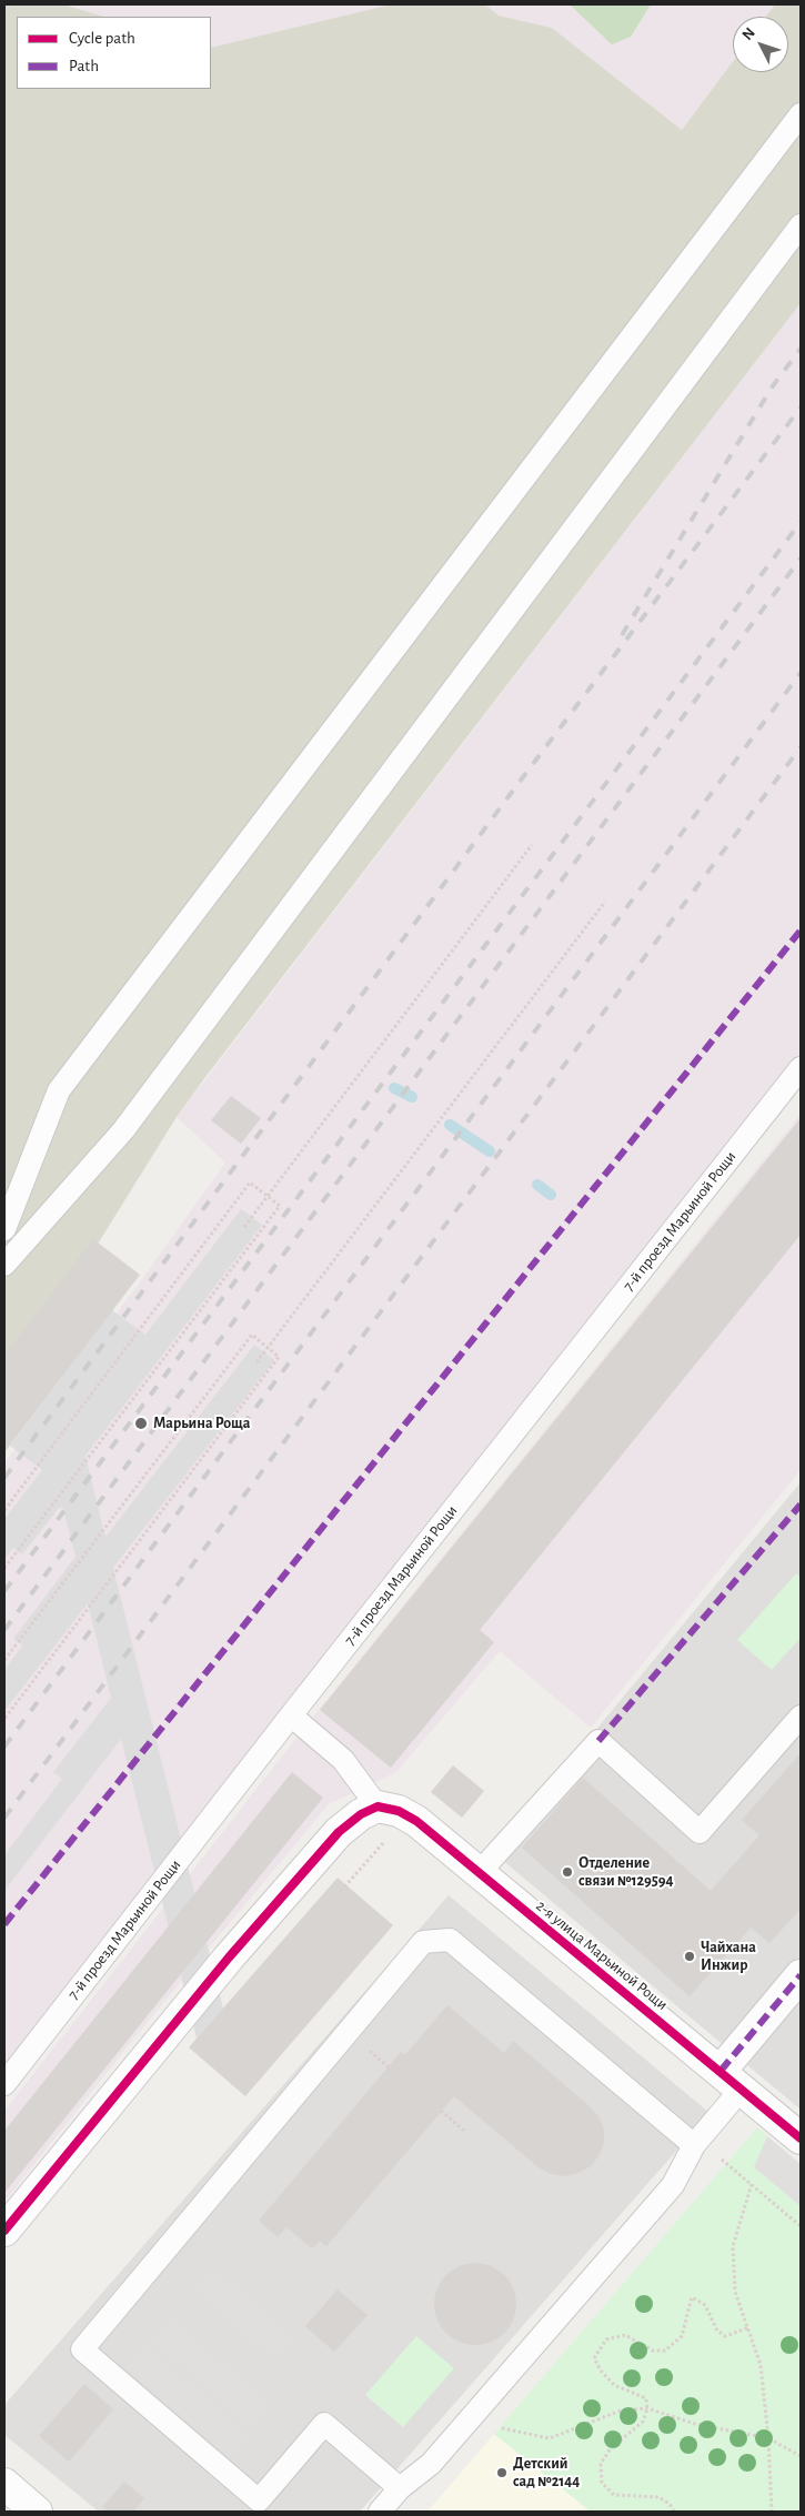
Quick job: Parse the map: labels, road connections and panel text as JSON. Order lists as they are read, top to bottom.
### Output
{
  "streets": {
    "street": ["2-я улица Марьиной Рощи"],
    "lane": ["7-й проезд Марьиной Рощи"]
  },
  "places": [
    "Марьина Роща",
    "Отделение связи №129594",
    "Чайхана Инжир",
    "Детский сад №2144"
  ],
  "legend": ["Cycle path", "Path"],
  "north": "top left"
}
